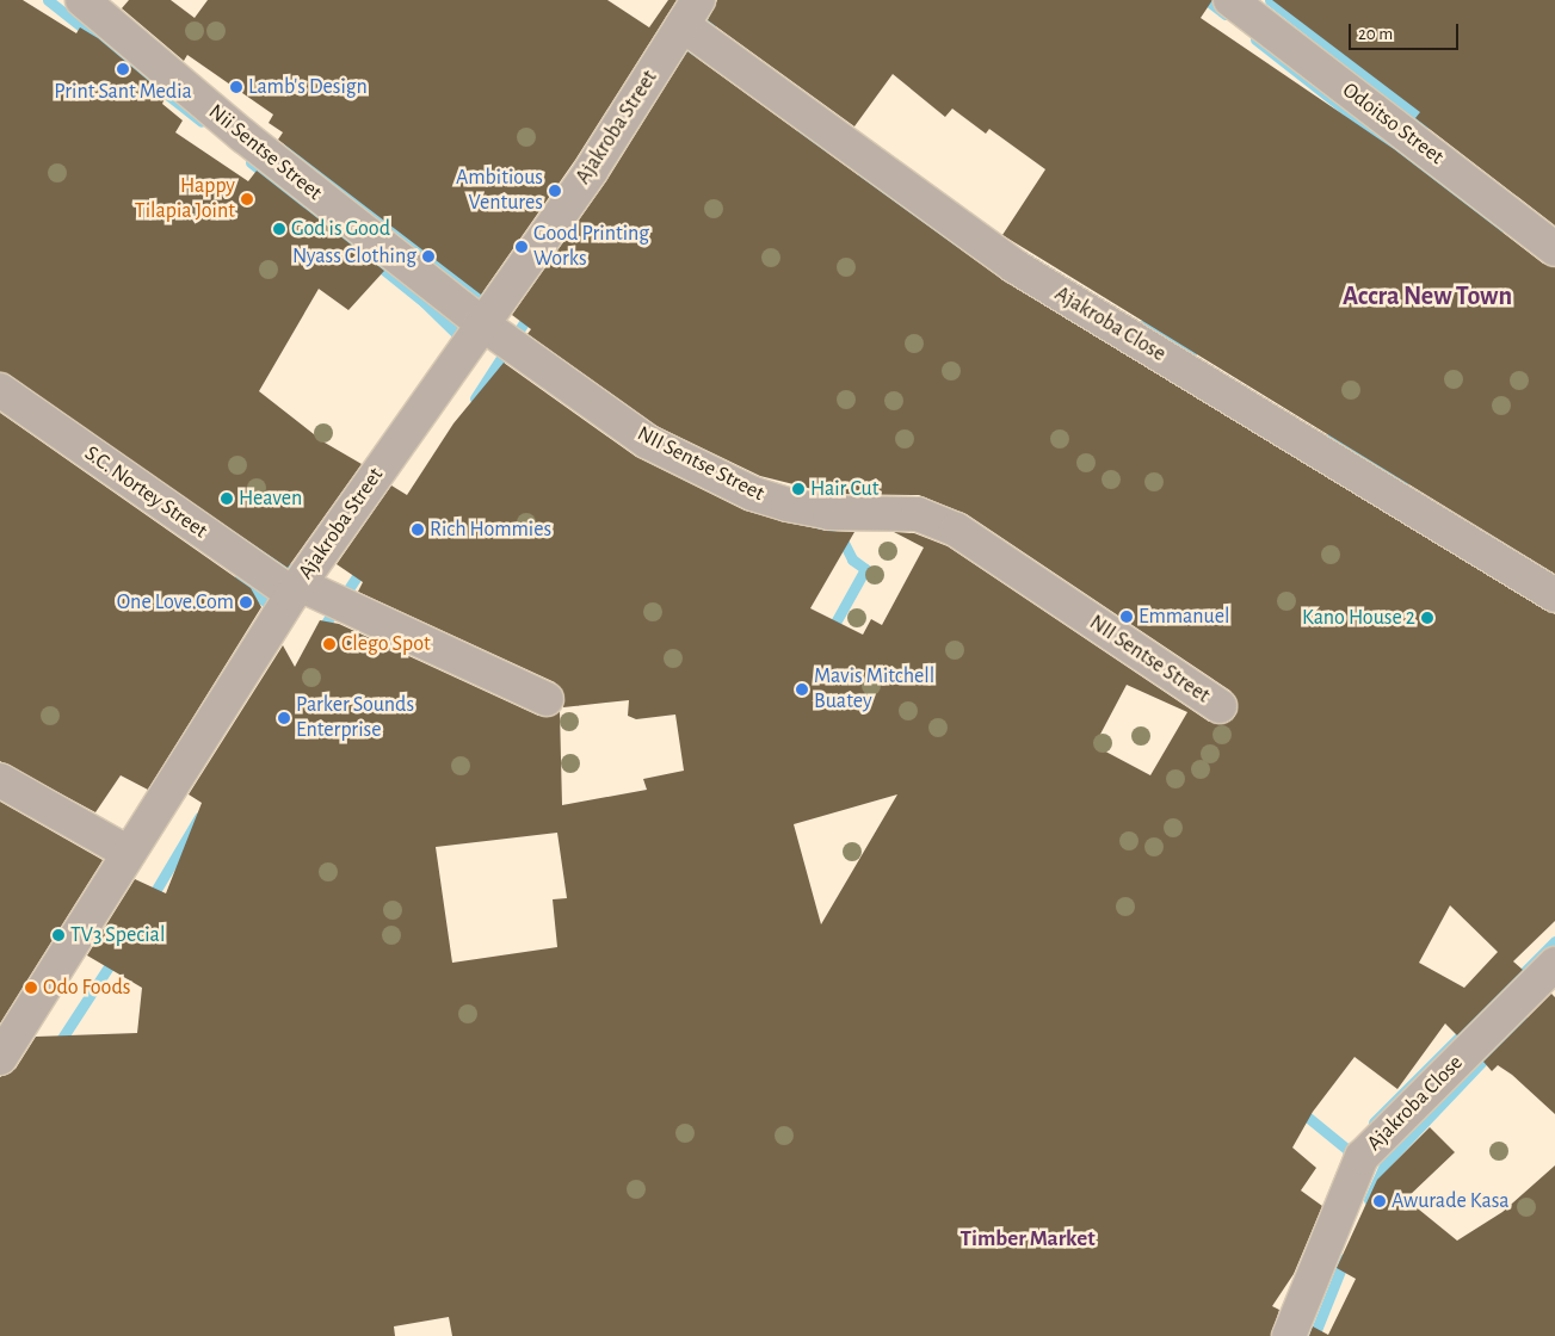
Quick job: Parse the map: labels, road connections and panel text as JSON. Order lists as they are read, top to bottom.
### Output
{
  "streets": {
    "street": [
      "Odoitso Street",
      "Ajakroba Street",
      "Nii Sentse Street",
      "Ajakroba Close",
      "NII Sentse Street",
      "S.C. Nortey Street"
    ]
  },
  "crossings": [
    ["Ajakroba Street", "Nii Sentse Street"],
    ["Ajakroba Street", "Ajakroba Close"],
    ["Ajakroba Street", "NII Sentse Street"],
    ["Ajakroba Street", "S.C. Nortey Street"],
    ["Nii Sentse Street", "NII Sentse Street"]
  ],
  "districts": ["Accra New Town", "Timber Market"],
  "places": [
    "Print Sant Media",
    "Lamb's Design",
    "Ambitious Ventures",
    "Happy Tilapia Joint",
    "God is Good",
    "Good Printing Works",
    "Nyass Clothing",
    "Hair Cut",
    "Heaven",
    "Rich Hommies",
    "One Love.Com",
    "Emmanuel",
    "Kano House 2",
    "Clego Spot",
    "Mavis Mitchell Buatey",
    "Parker Sounds Enterprise",
    "TV3 Special",
    "Odo Foods",
    "Awurade Kasa"
  ],
  "scale_bar": "20 m"
}
